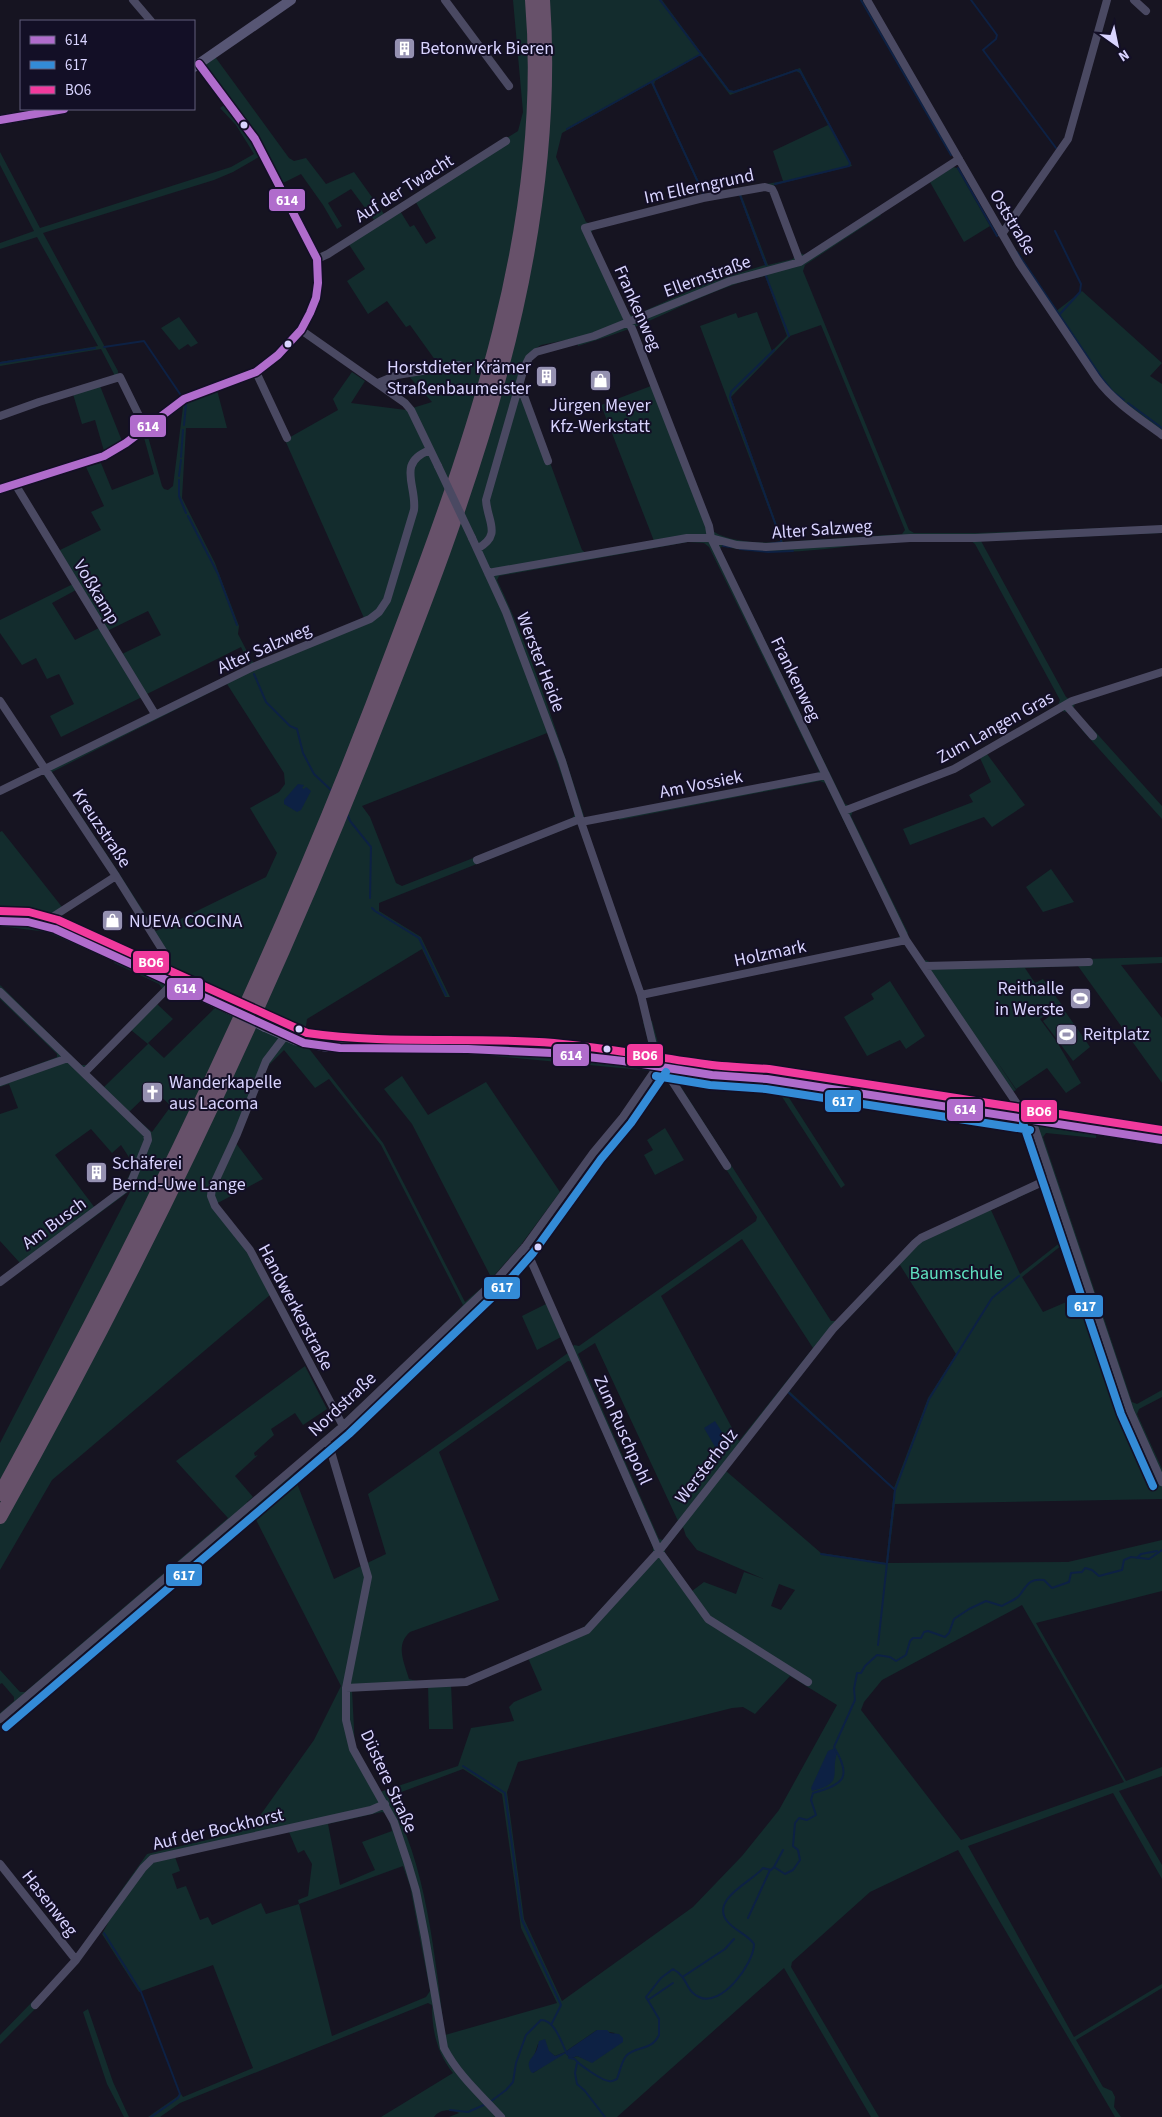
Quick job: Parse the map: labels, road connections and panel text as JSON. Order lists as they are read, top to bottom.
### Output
{
  "streets": {
    "street": [
      "Im Ellerngrund",
      "Auf der Twacht",
      "Oststraße",
      "Ellernstraße",
      "Frankenweg",
      "Alter Salzweg",
      "Voßkamp",
      "Werster Heide",
      "Zum Langen Gras",
      "Am Vossiek",
      "Kreuzstraße",
      "Holzmark",
      "Am Busch",
      "Handwerkerstraße",
      "Nordstraße",
      "Zum Ruschpohl",
      "Wersterholz",
      "Düstere Straße",
      "Auf der Bockhorst",
      "Hasenweg"
    ]
  },
  "crossings": [
    ["Im Ellerngrund", "Ellernstraße"],
    ["Im Ellerngrund", "Frankenweg"],
    ["Oststraße", "Ellernstraße"],
    ["Ellernstraße", "Frankenweg"],
    ["Ellernstraße", "Werster Heide"],
    ["Frankenweg", "Alter Salzweg"],
    ["Frankenweg", "Zum Langen Gras"],
    ["Frankenweg", "Am Vossiek"],
    ["Frankenweg", "Holzmark"],
    ["Frankenweg", "Wersterholz"],
    ["Alter Salzweg", "Voßkamp"],
    ["Alter Salzweg", "Werster Heide"],
    ["Alter Salzweg", "Kreuzstraße"],
    ["Werster Heide", "Am Vossiek"],
    ["Werster Heide", "Holzmark"],
    ["Werster Heide", "Nordstraße"],
    ["Handwerkerstraße", "Nordstraße"],
    ["Nordstraße", "Zum Ruschpohl"],
    ["Nordstraße", "Düstere Straße"],
    ["Zum Ruschpohl", "Wersterholz"],
    ["Wersterholz", "Düstere Straße"],
    ["Düstere Straße", "Auf der Bockhorst"],
    ["Auf der Bockhorst", "Hasenweg"]
  ],
  "parks": ["Baumschule"],
  "places": {
    "building": ["Betonwerk Bieren", "Horstdieter Krämer Straßenbaumeister", "Schäferei Bernd-Uwe Lange"],
    "shop": ["Jürgen Meyer Kfz-Werkstatt", "NUEVA COCINA"],
    "sports": ["Reithalle in Werste", "Reitplatz"],
    "church": ["Wanderkapelle aus Lacoma"]
  },
  "lines": ["transit line 614", "transit line BO6", "transit line 617"],
  "legend": ["614", "617", "BO6"],
  "north": "bottom right"
}
